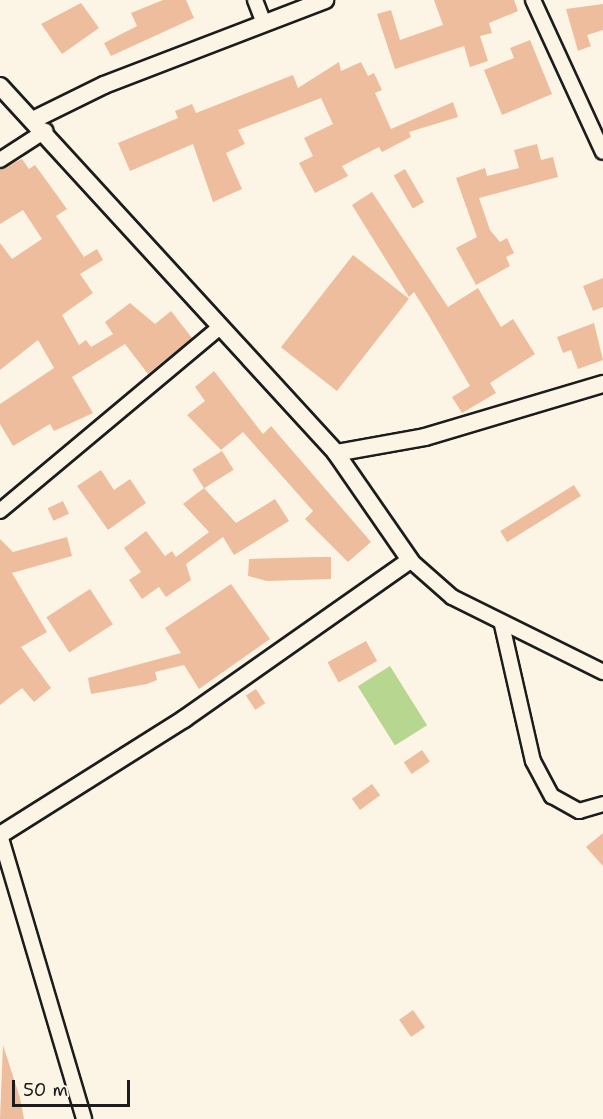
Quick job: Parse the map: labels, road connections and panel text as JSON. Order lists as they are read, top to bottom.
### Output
{
  "scale_bar": "50 m"
}
